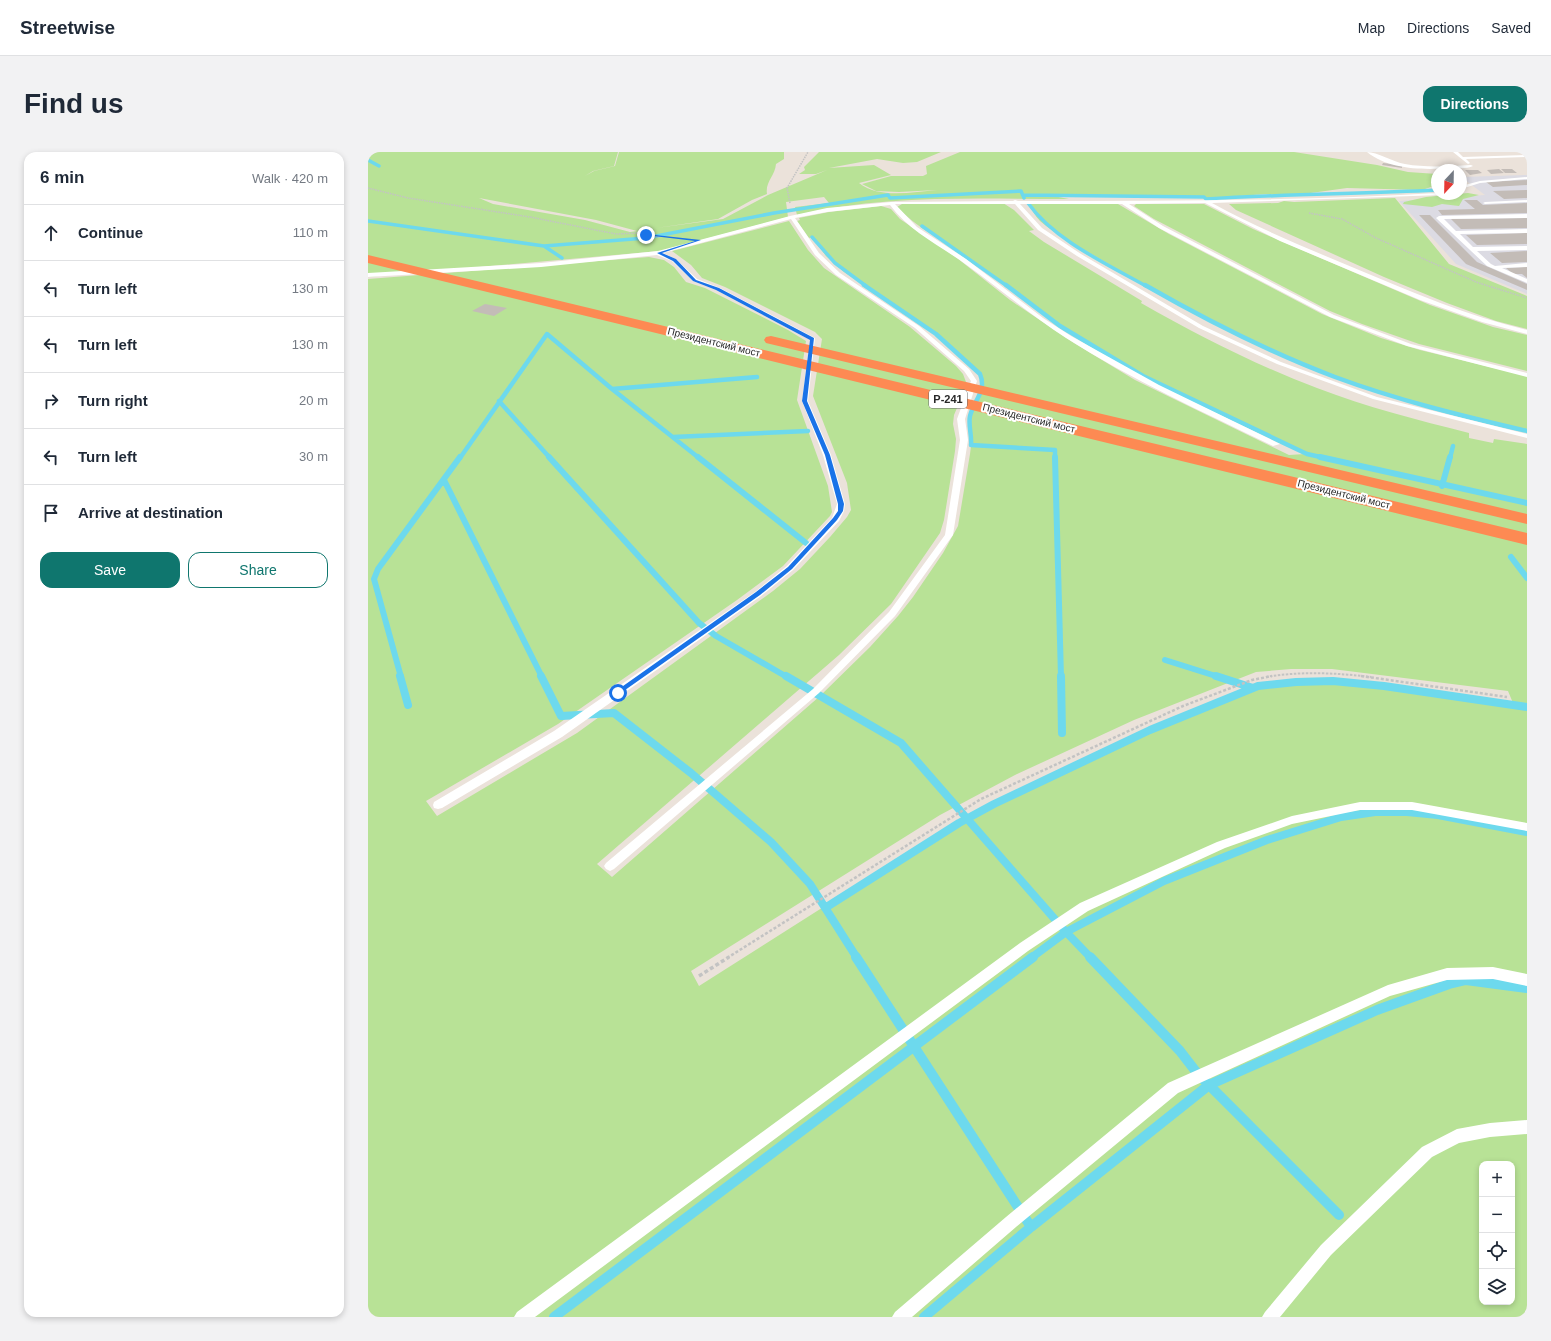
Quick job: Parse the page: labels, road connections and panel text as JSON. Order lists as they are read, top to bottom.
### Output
{
  "streets": {
    "highway": ["Президентский мост", "Р-241"]
  },
  "north": "bottom",
  "page": {
    "header": "Streetwise",
    "nav": ["Map", "Directions", "Saved"],
    "buttons": [
      "Directions",
      ["Save", "Share"]
    ],
    "title": "Find us",
    "heading": ["6 min", "Walk · 420 m"],
    "list": [
      ["Continue", "110 m"],
      ["Turn left", "130 m"],
      ["Turn left", "130 m"],
      ["Turn right", "20 m"],
      ["Turn left", "30 m"],
      "Arrive at destination"
    ],
    "map_buttons": ["+", "−"]
  }
}
